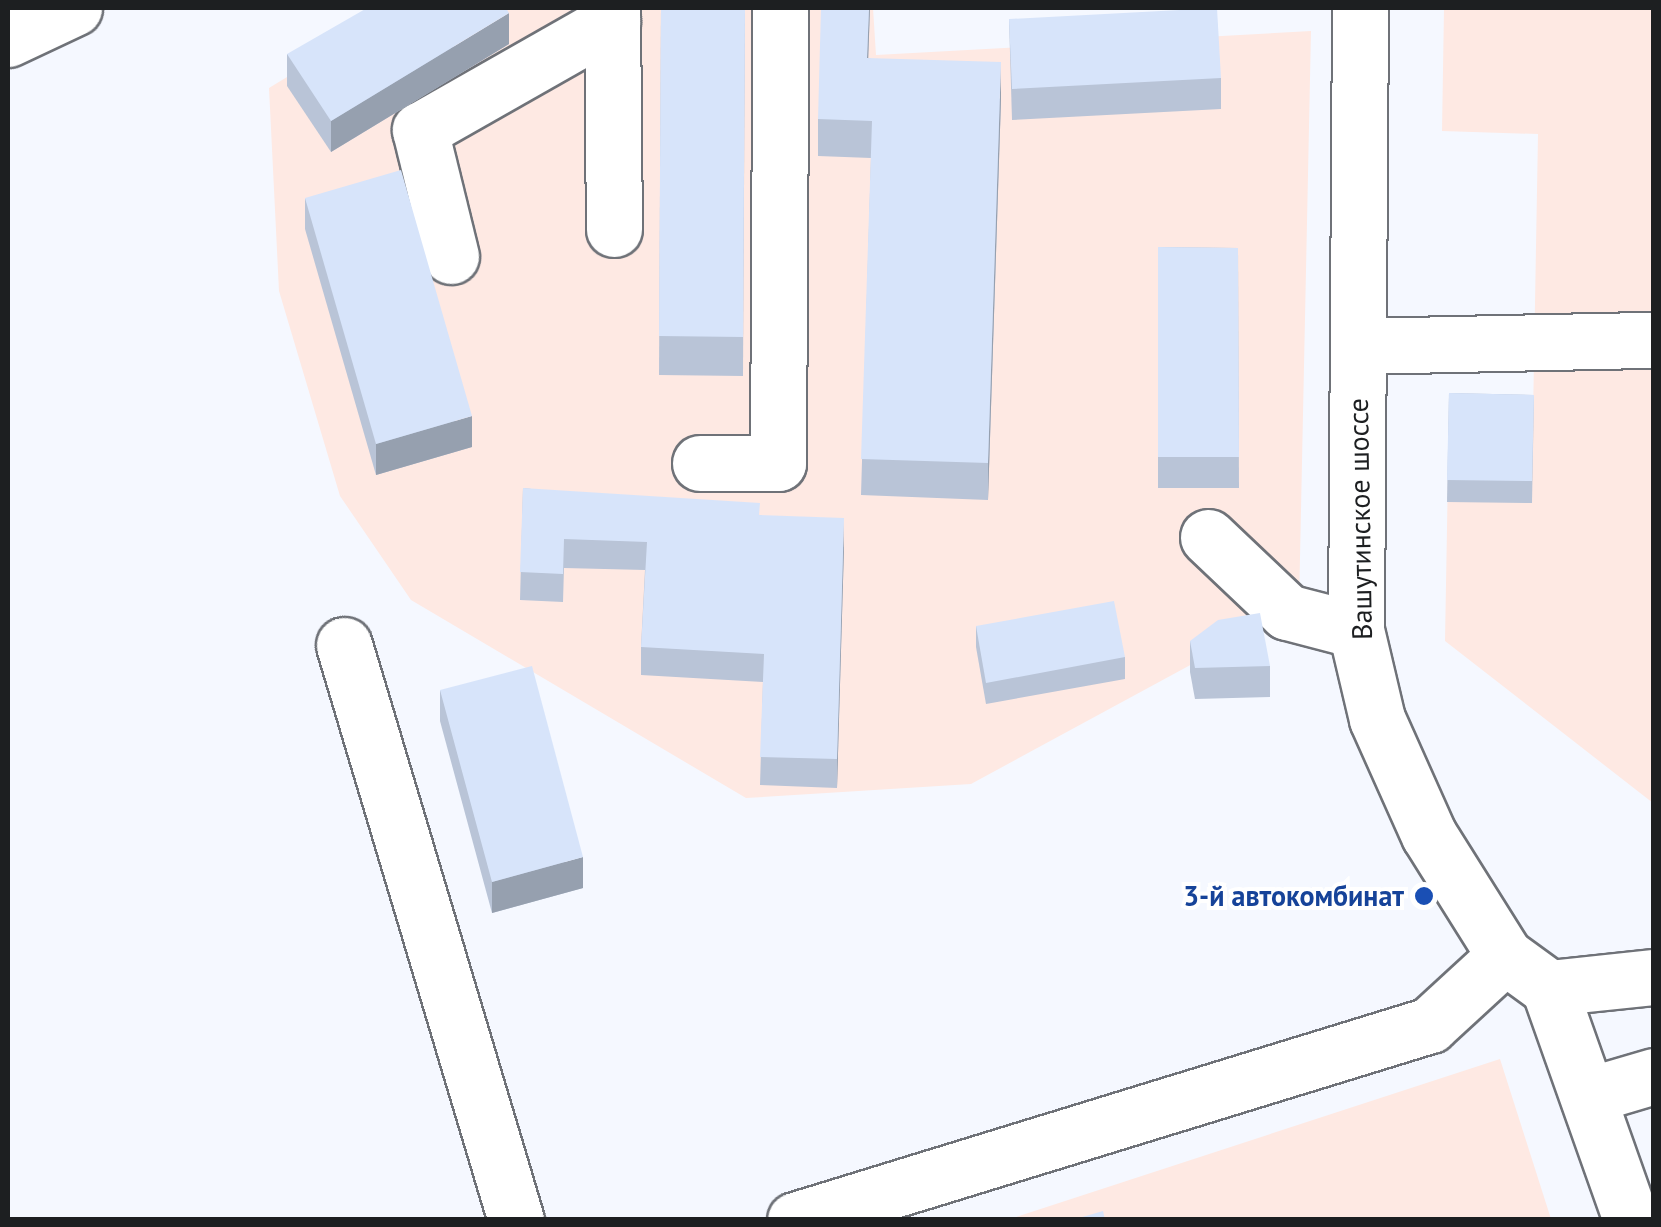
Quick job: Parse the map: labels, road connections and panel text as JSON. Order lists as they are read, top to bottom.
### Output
{
  "streets": {
    "street": ["Вашутинское шоссе"]
  },
  "places": ["3-й автокомбинат"]
}
